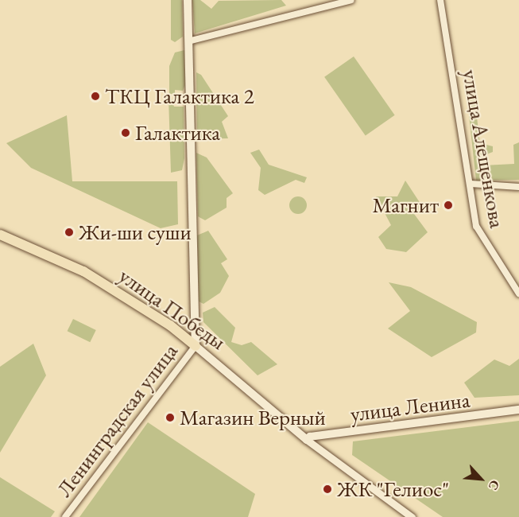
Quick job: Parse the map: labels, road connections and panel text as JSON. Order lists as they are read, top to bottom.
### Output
{
  "streets": {
    "main road": ["улица Победы", "улица Ленина", "Ленинградская улица"],
    "street": ["улица Алещенкова"]
  },
  "crossings": [
    ["улица Победы", "улица Ленина"],
    ["улица Победы", "Ленинградская улица"]
  ],
  "places": [
    "ТКЦ Галактика 2",
    "Галактика",
    "Магнит",
    "Жи-ши суши",
    "Магазин Верный",
    "ЖК \"Гелиос\""
  ],
  "north": "bottom right"
}
